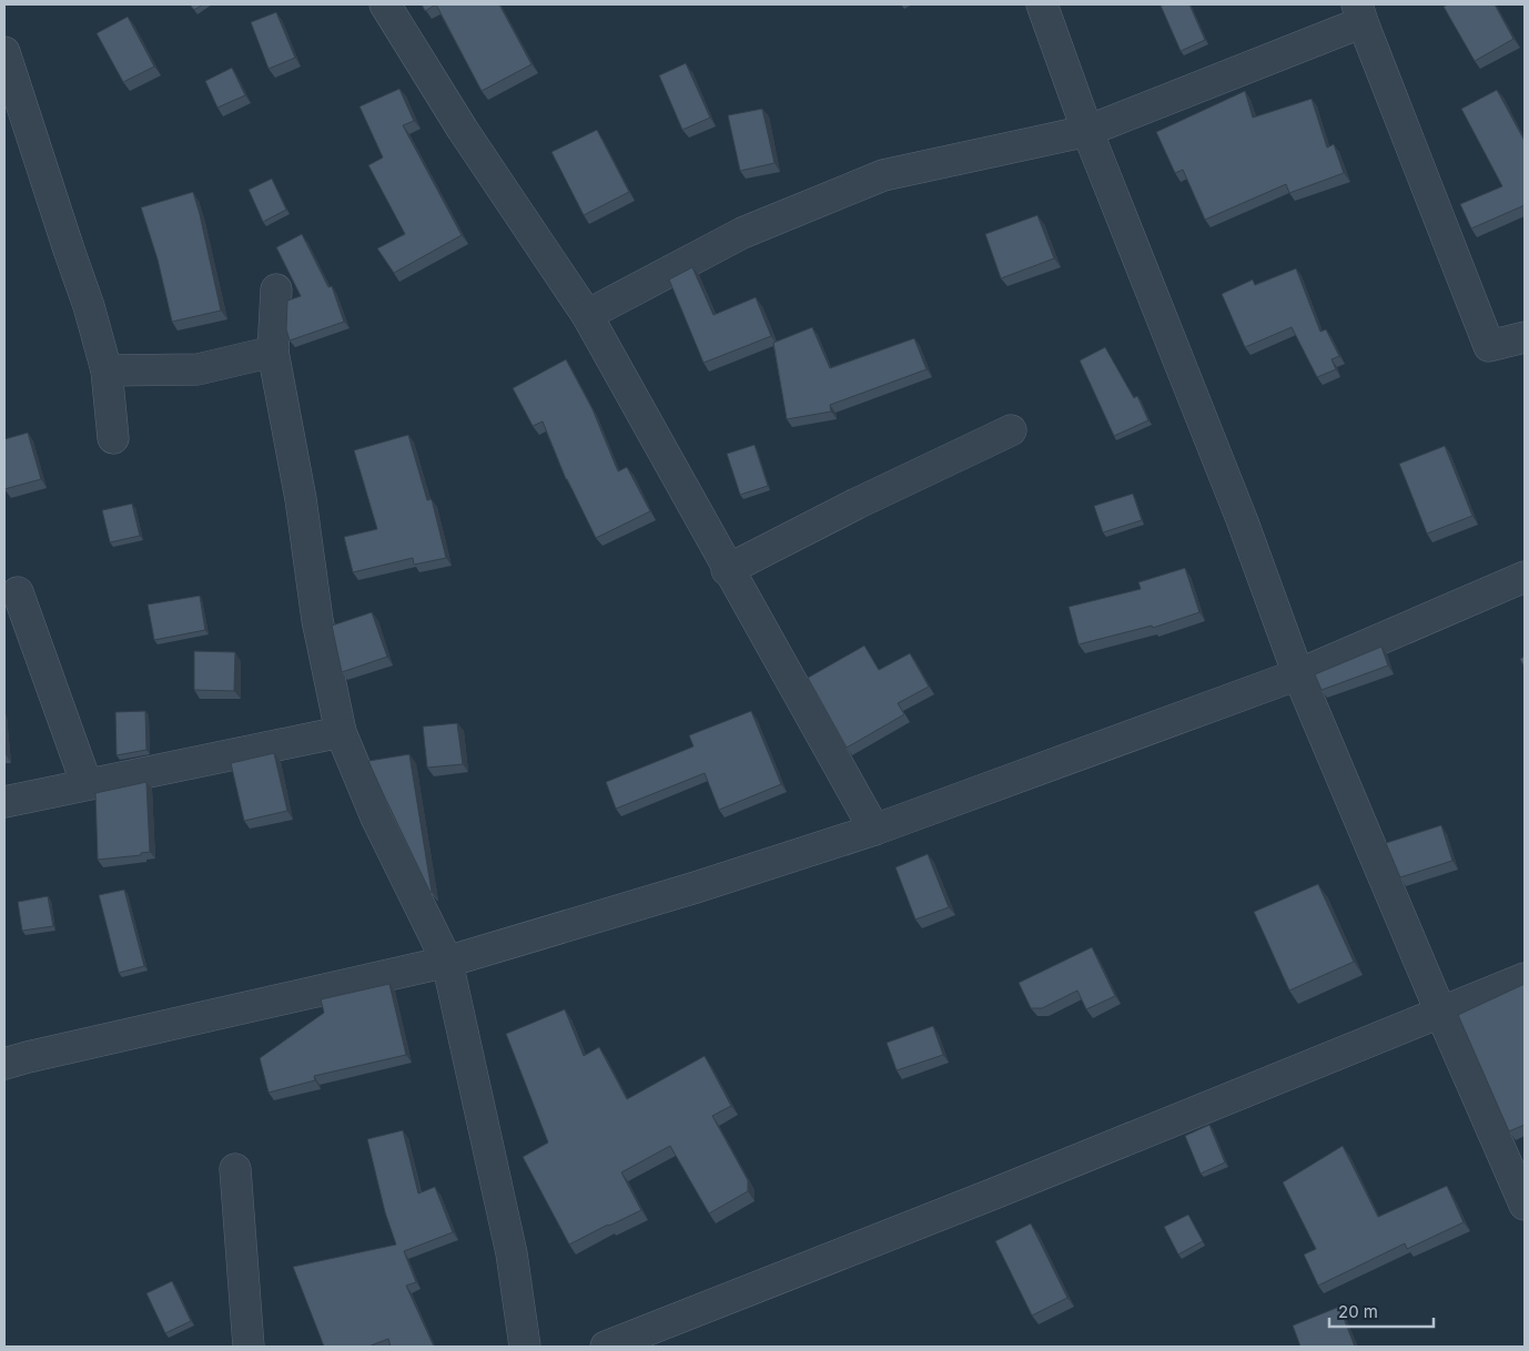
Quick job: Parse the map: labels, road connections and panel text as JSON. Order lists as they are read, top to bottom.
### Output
{
  "scale_bar": "20 m"
}
